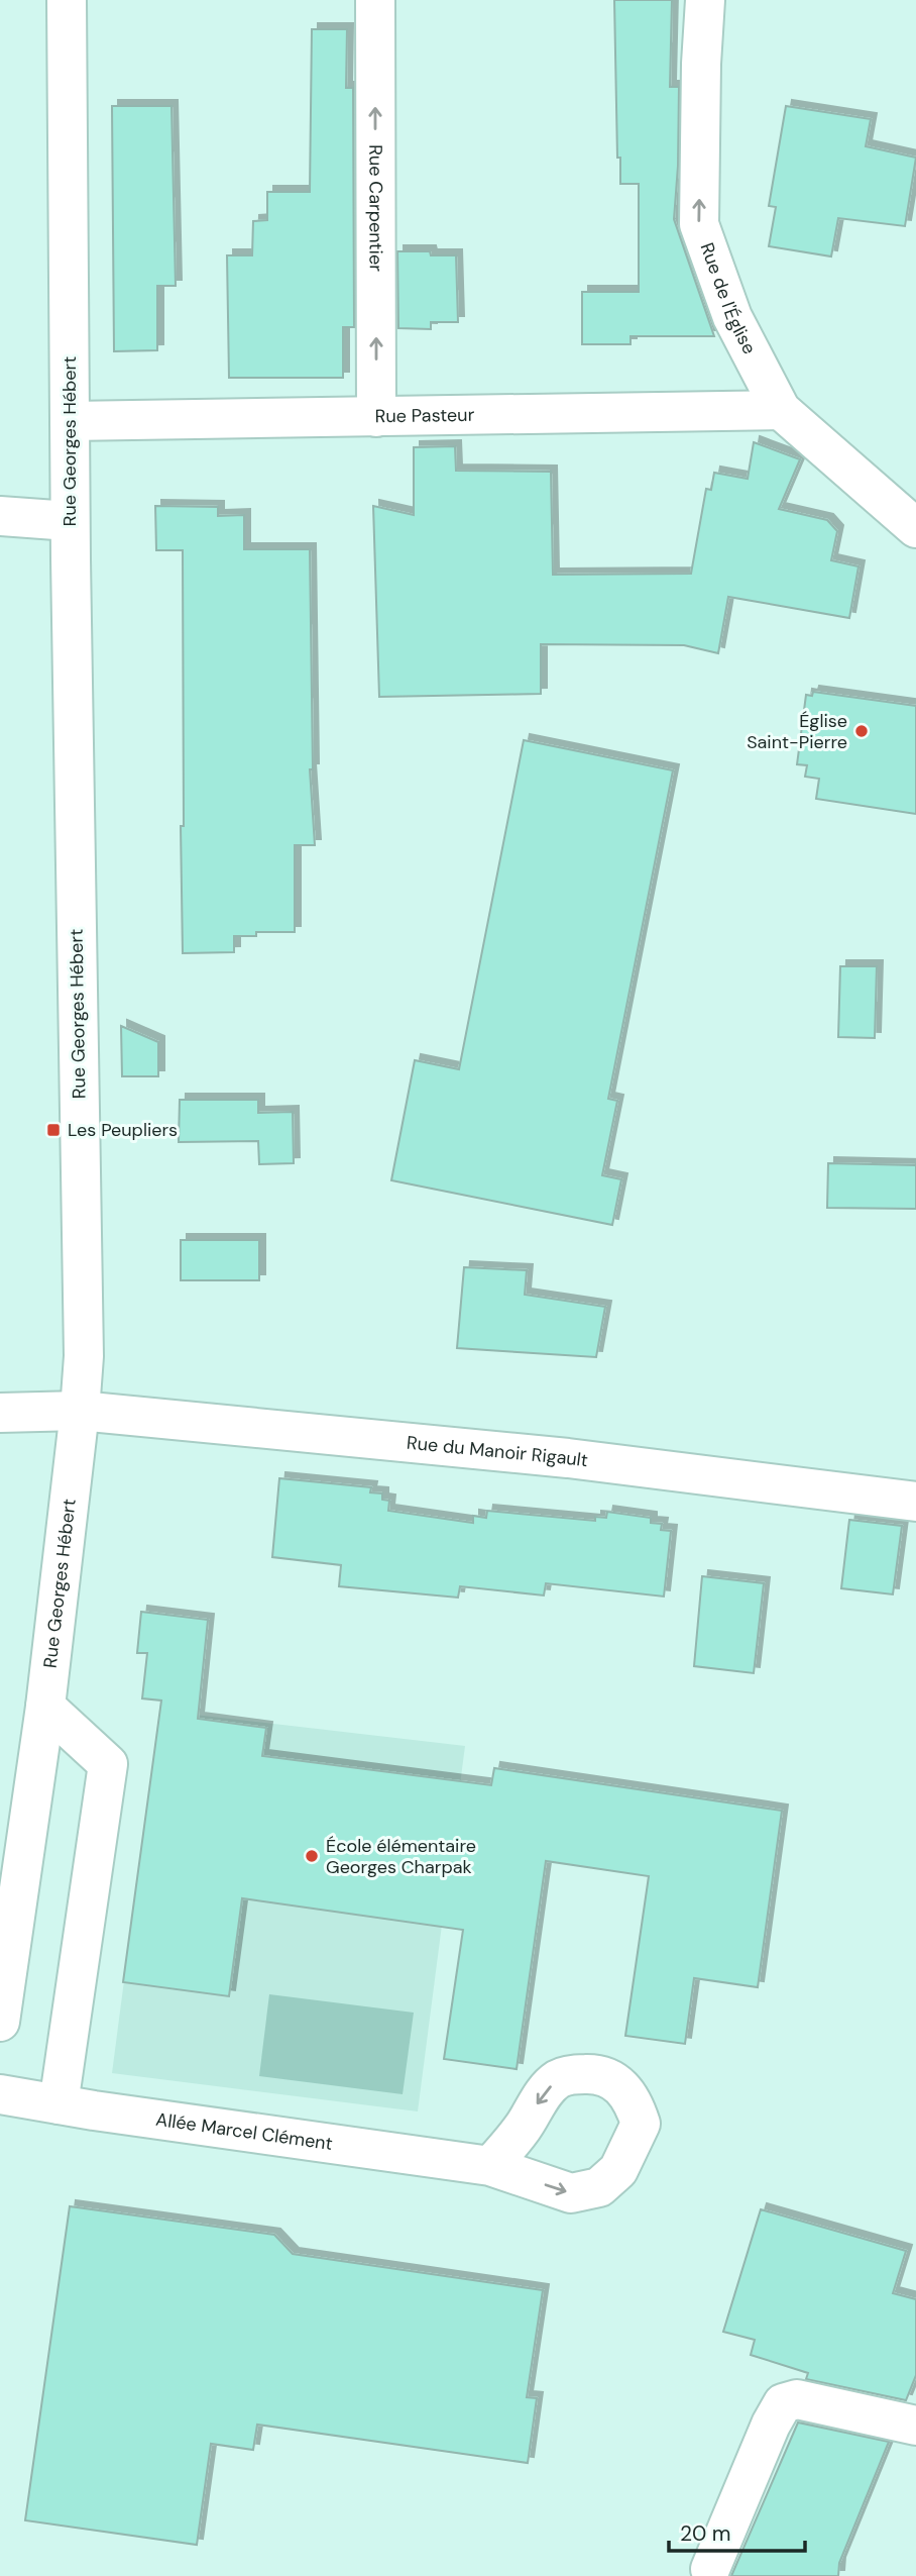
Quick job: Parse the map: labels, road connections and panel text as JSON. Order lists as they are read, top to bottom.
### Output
{
  "streets": {
    "street": [
      "Rue Carpentier",
      "Rue de l'Église",
      "Rue Pasteur",
      "Rue Georges Hébert",
      "Rue du Manoir Rigault",
      "Allée Marcel Clément"
    ]
  },
  "crossings": [
    ["Rue Carpentier", "Rue Pasteur"],
    ["Rue de l'Église", "Rue Pasteur"],
    ["Rue Pasteur", "Rue Georges Hébert"],
    ["Rue Georges Hébert", "Rue du Manoir Rigault"]
  ],
  "one_way": ["Rue Carpentier", "Rue de l'Église"],
  "places": {
    "other": ["Église Saint-Pierre", "École élémentaire Georges Charpak"],
    "transit": ["Les Peupliers"]
  },
  "scale_bar": "20 m"
}
